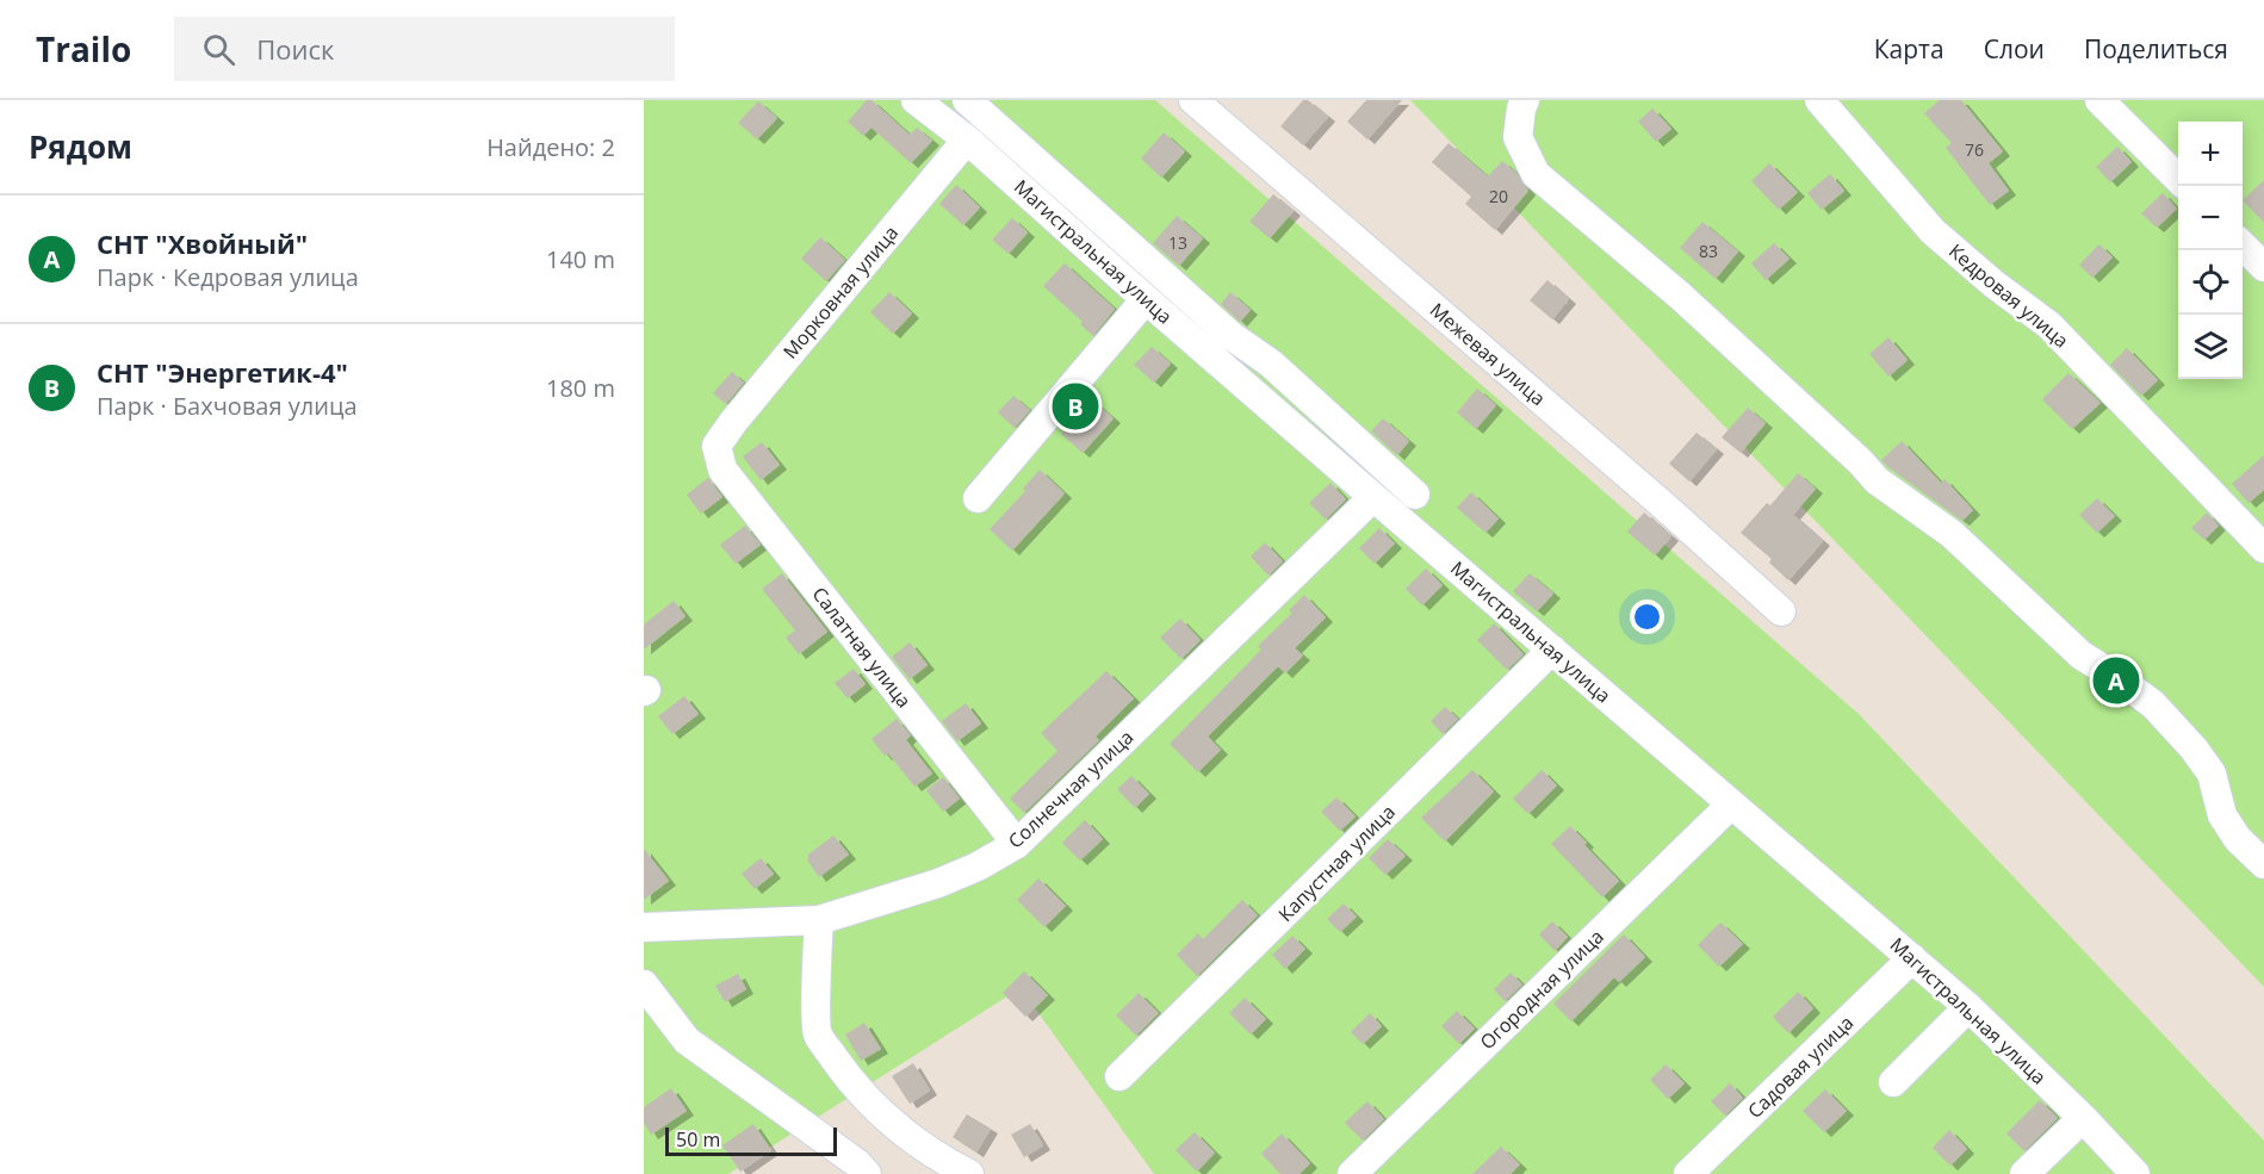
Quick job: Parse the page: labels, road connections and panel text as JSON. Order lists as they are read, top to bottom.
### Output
{
  "streets": {
    "street": [
      "Магистральная улица",
      "Морковная улица",
      "Кедровая улица",
      "Межевая улица",
      "Салатная улица",
      "Солнечная улица",
      "Капустная улица",
      "Огородная улица",
      "Садовая улица"
    ]
  },
  "crossings": [
    ["Магистральная улица", "Морковная улица"],
    ["Магистральная улица", "Солнечная улица"],
    ["Магистральная улица", "Капустная улица"],
    ["Магистральная улица", "Огородная улица"],
    ["Магистральная улица", "Садовая улица"],
    ["Морковная улица", "Салатная улица"],
    ["Салатная улица", "Солнечная улица"]
  ],
  "house_numbers": [
    "76",
    "20",
    "13",
    "83"
  ],
  "scale_bar": "50 m",
  "page": {
    "header": "Trailo",
    "search": "Поиск",
    "nav": ["Карта", "Слои", "Поделиться"],
    "heading": ["Рядом", "Найдено: 2"],
    "map_buttons": ["+", "−"],
    "list": [
      {
        "mark": "A",
        "name": "СНТ \"Хвойный\"",
        "note": "Парк · Кедровая улица",
        "value": "140 m"
      },
      {
        "mark": "B",
        "name": "СНТ \"Энергетик-4\"",
        "note": "Парк · Бахчовая улица",
        "value": "180 m"
      }
    ],
    "pins": ["B", "A"],
    "scale": "50 m"
  }
}
